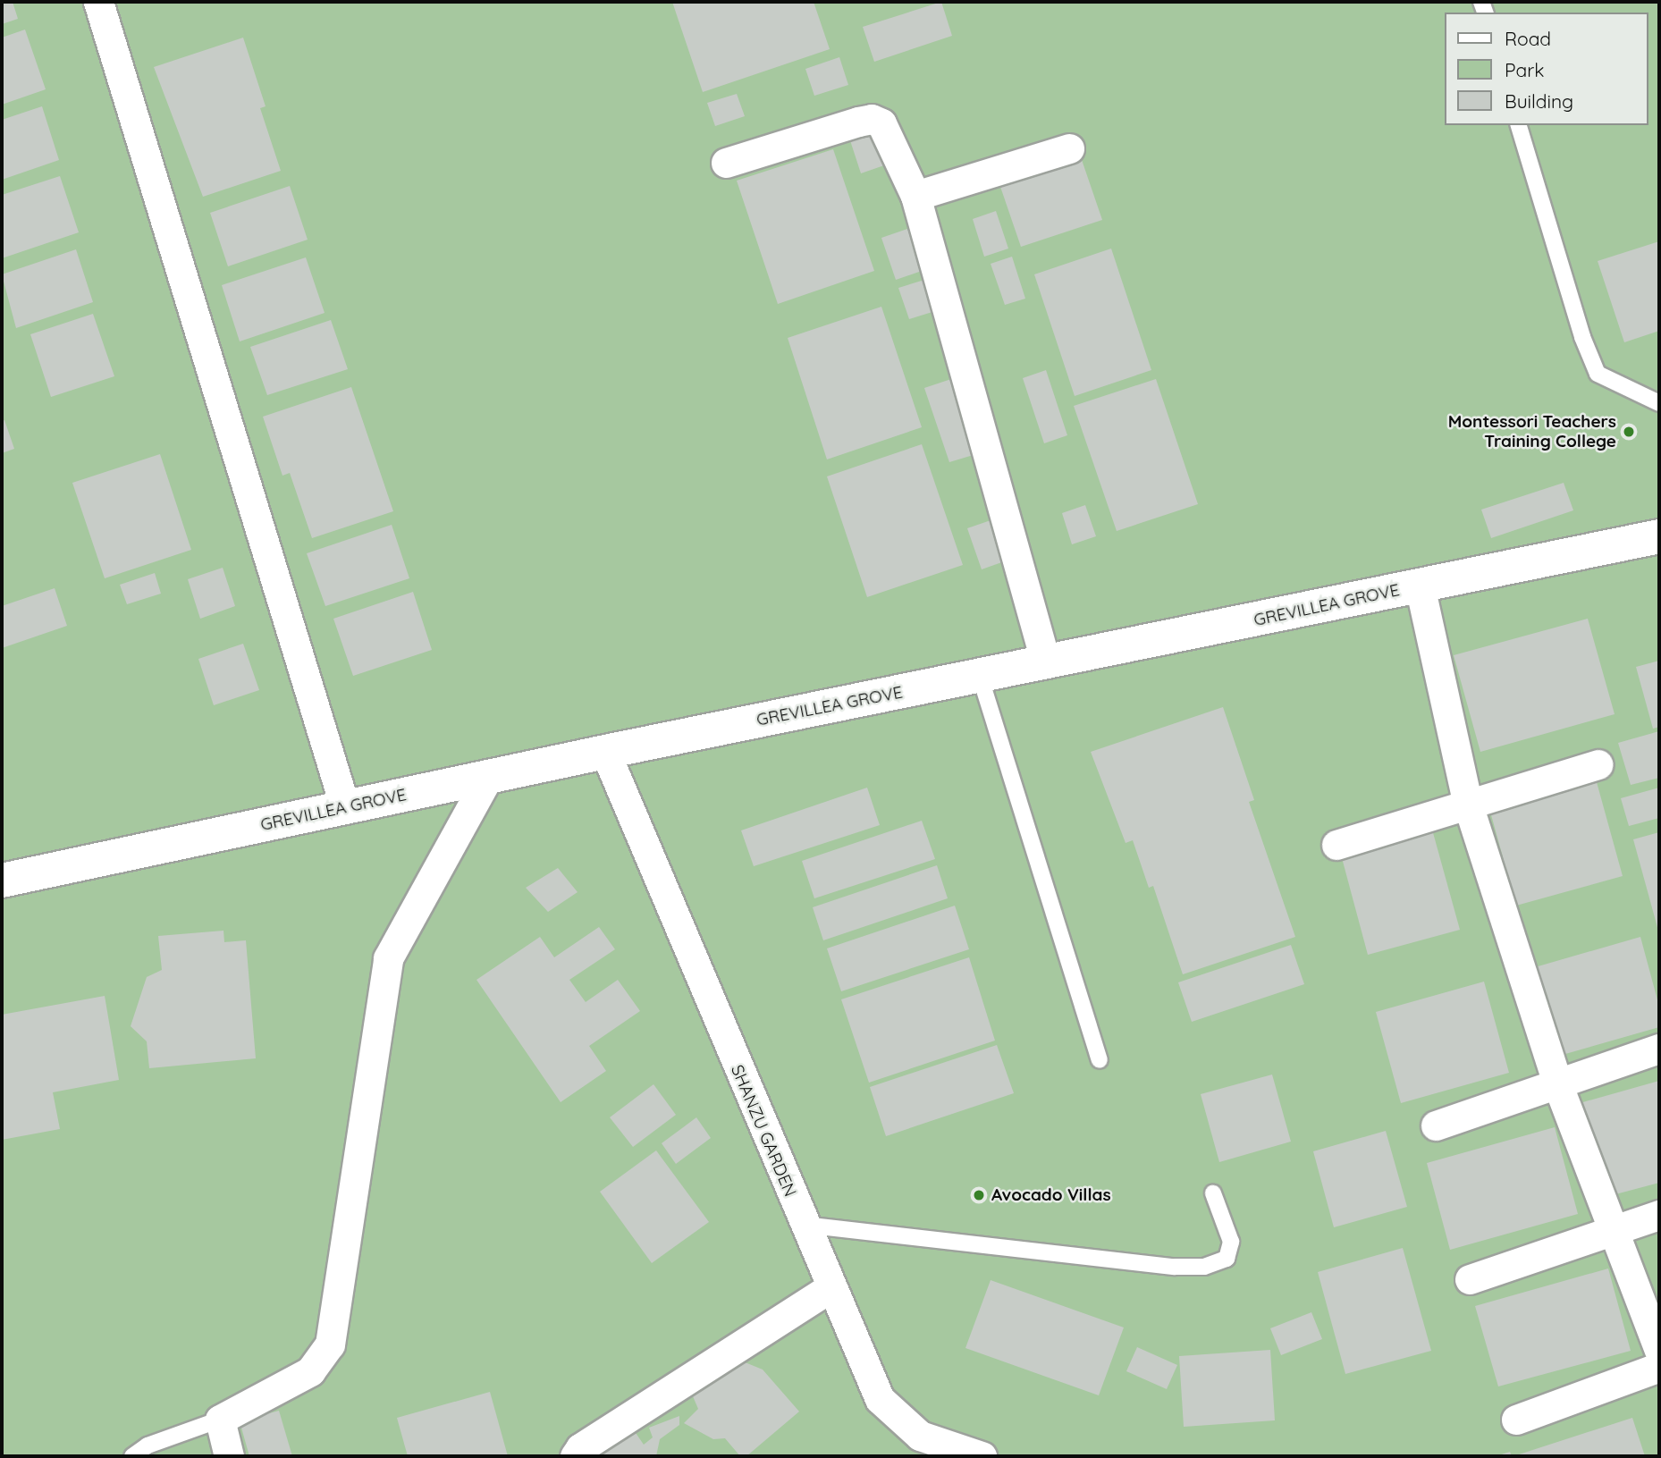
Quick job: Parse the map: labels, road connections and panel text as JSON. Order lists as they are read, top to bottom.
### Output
{
  "streets": {
    "street": ["GREVILLEA GROVE", "SHANZU GARDEN"]
  },
  "crossings": [
    ["GREVILLEA GROVE", "SHANZU GARDEN"]
  ],
  "places": ["Montessori Teachers Training College", "Avocado Villas"],
  "legend": ["Road", "Park", "Building"]
}
